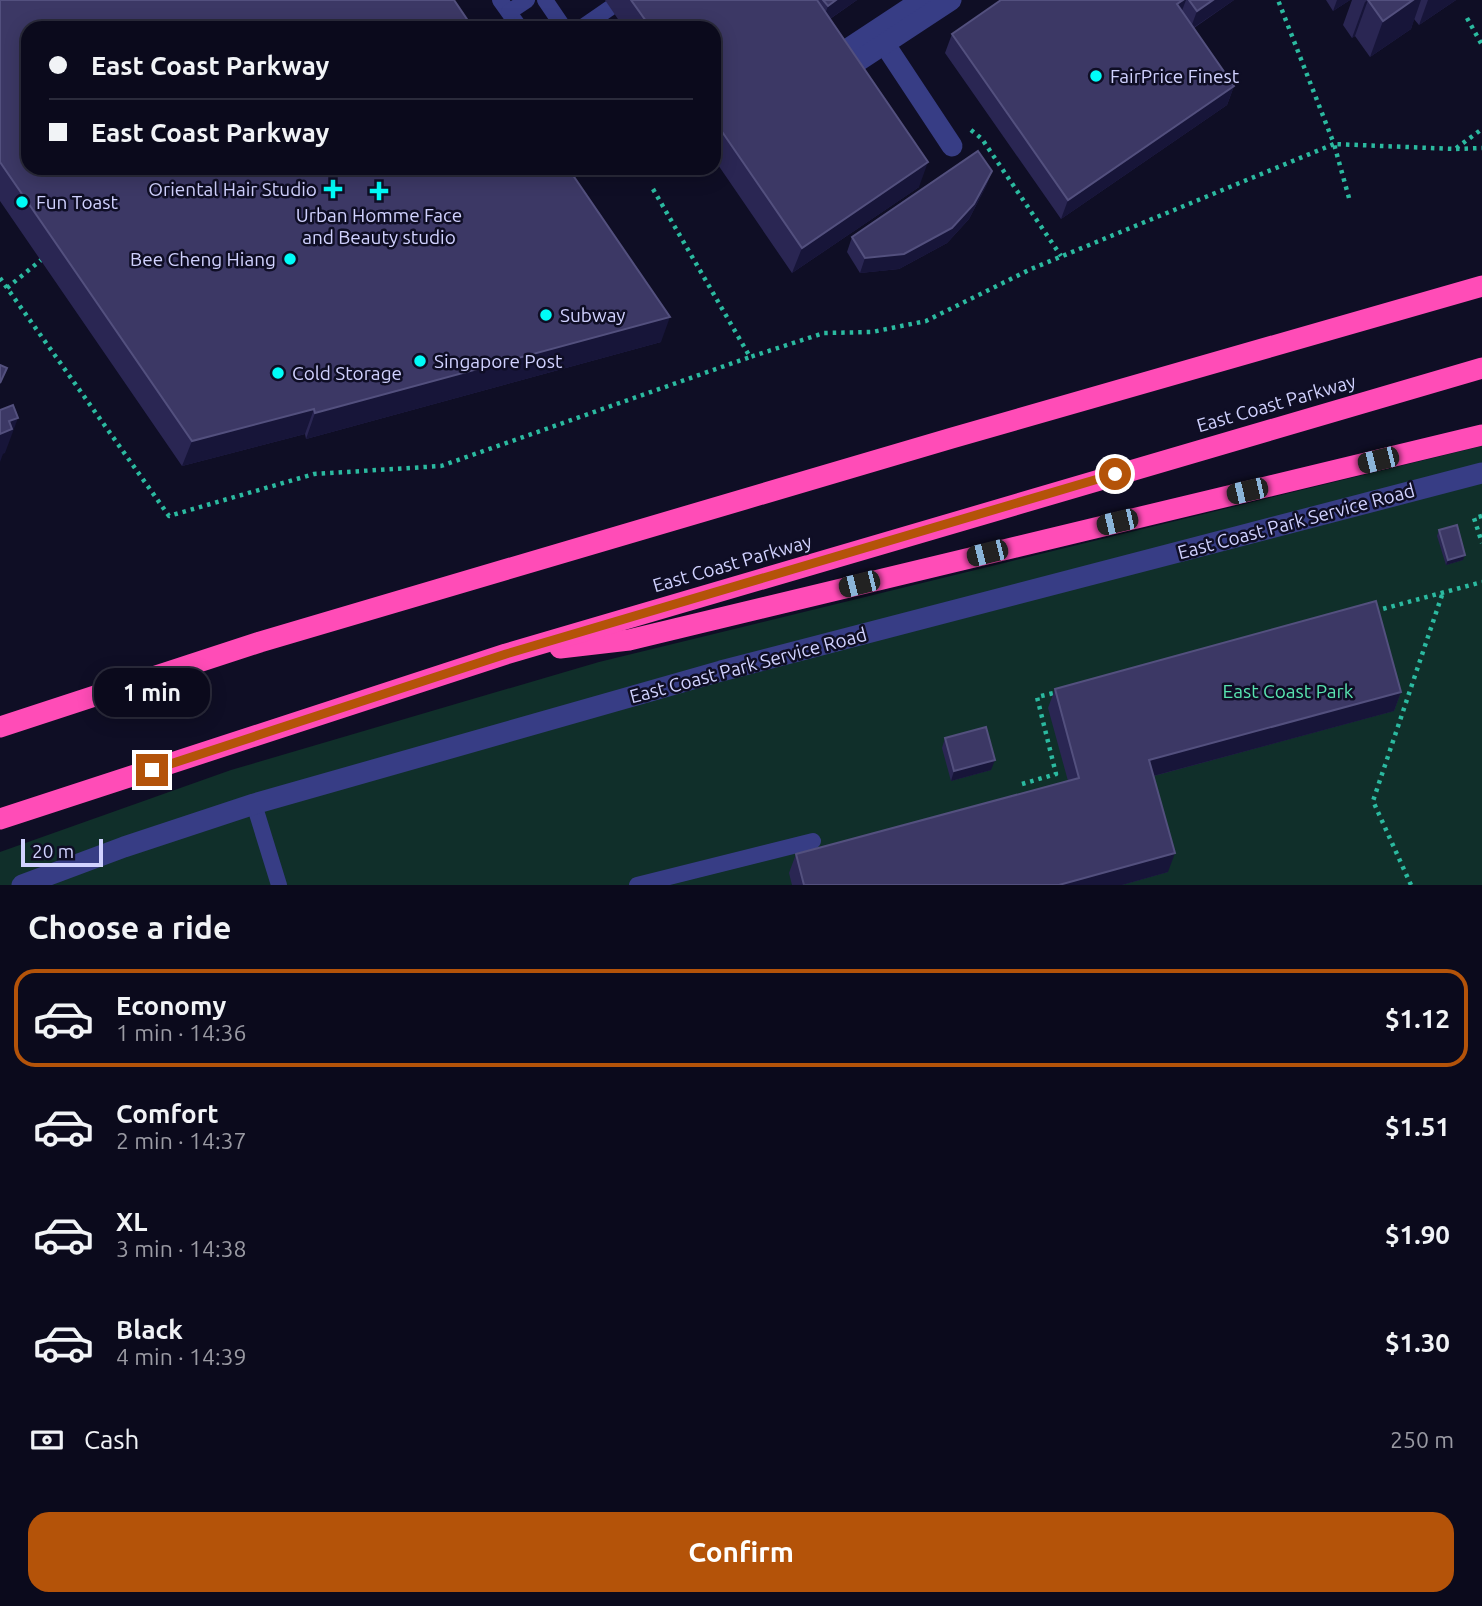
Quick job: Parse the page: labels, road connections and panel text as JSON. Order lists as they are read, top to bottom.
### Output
{
  "streets": {
    "highway": ["East Coast Parkway"],
    "street": ["East Coast Park Service Road"]
  },
  "parks": ["East Coast Park"],
  "places": {
    "other": [
      "FairPrice Finest",
      "Fun Toast",
      "Bee Cheng Hiang",
      "Subway",
      "Singapore Post",
      "Cold Storage"
    ],
    "health": ["Oriental Hair Studio", "Urban Homme Face and Beauty studio"]
  },
  "scale_bar": "20 m",
  "page": {
    "banner": ["East Coast Parkway", "East Coast Parkway"],
    "bubble": "1 min",
    "scale": "20 m",
    "heading": "Choose a ride",
    "list": [
      {
        "name": "Economy",
        "note": "1 min · 14:36",
        "value": "$1.12"
      },
      {
        "name": "Comfort",
        "note": "2 min · 14:37",
        "value": "$1.51"
      },
      {
        "name": "XL",
        "note": "3 min · 14:38",
        "value": "$1.90"
      },
      {
        "name": "Black",
        "note": "4 min · 14:39",
        "value": "$1.30"
      }
    ],
    "pay": ["Cash", "250 m"],
    "buttons": "Confirm"
  }
}
